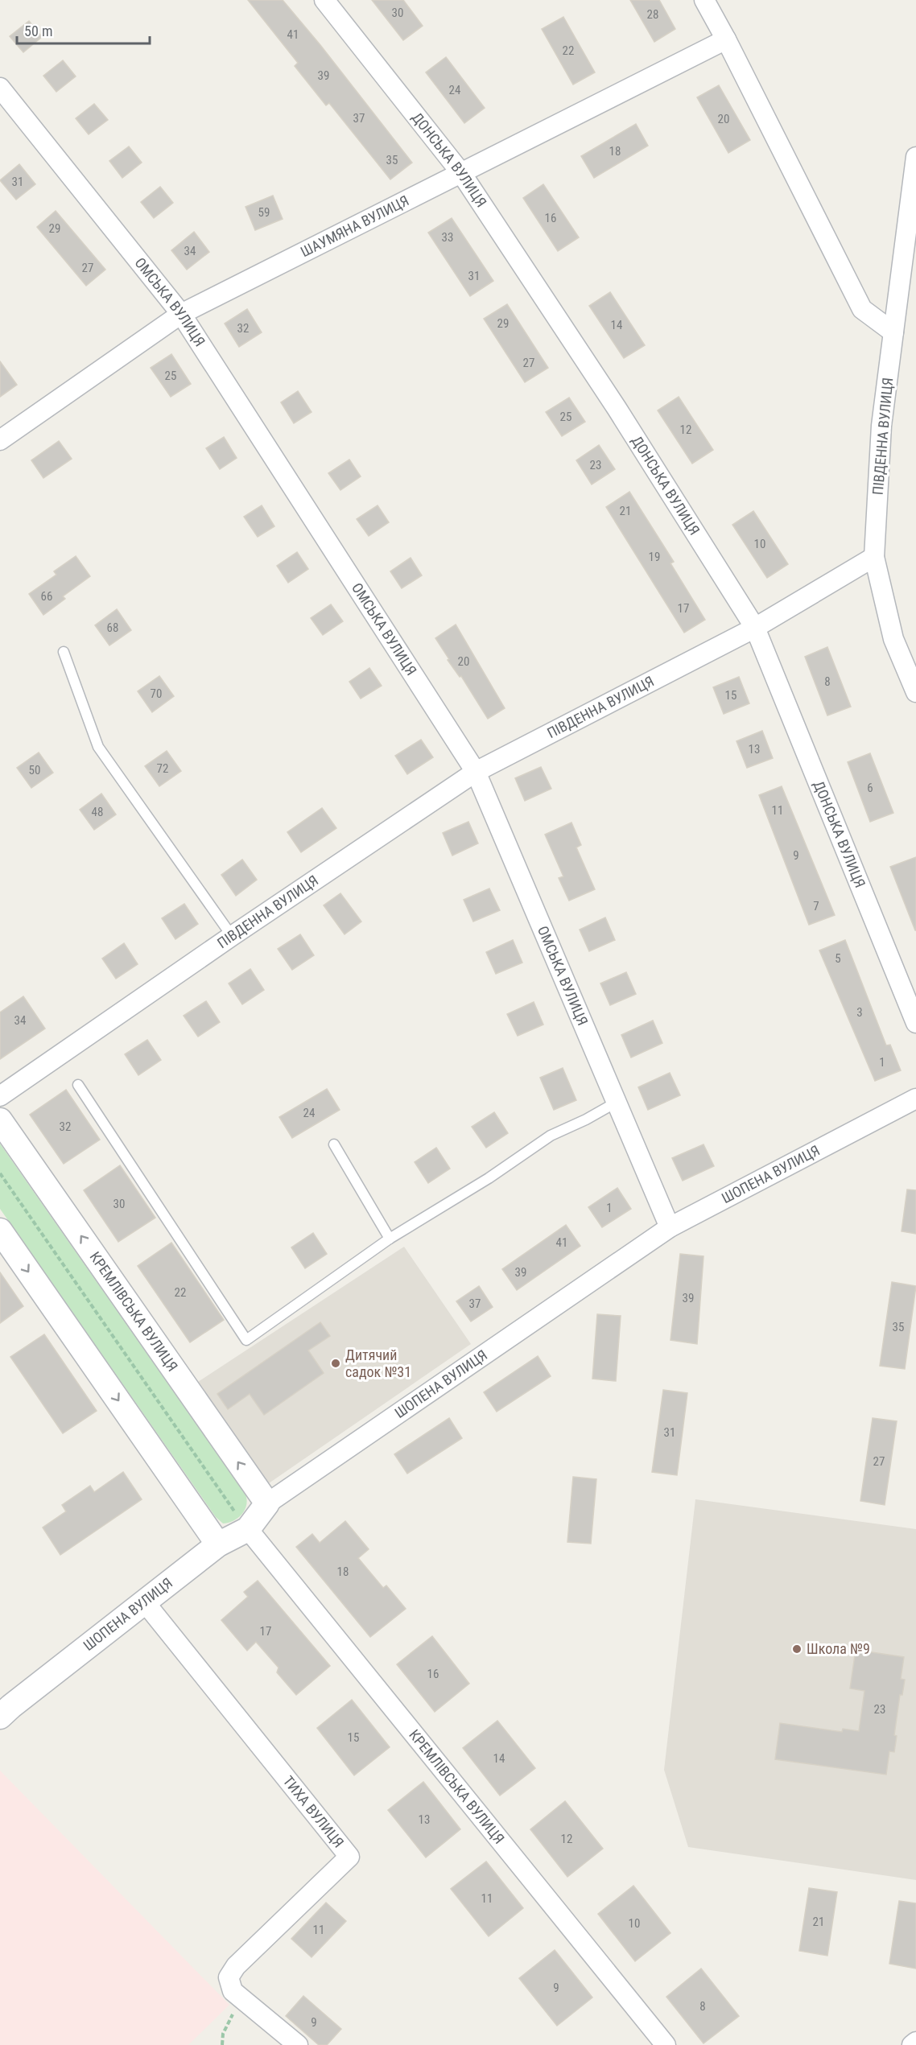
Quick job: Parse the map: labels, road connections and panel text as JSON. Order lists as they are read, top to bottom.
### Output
{
  "streets": {
    "street": [
      "ДОНСЬКА ВУЛИЦЯ",
      "ШАУМЯНА ВУЛИЦЯ",
      "ОМСЬКА ВУЛИЦЯ",
      "ПІВДЕННА ВУЛИЦЯ",
      "ШОПЕНА ВУЛИЦЯ",
      "КРЕМЛІВСЬКА ВУЛИЦЯ",
      "ТИХА ВУЛИЦЯ"
    ]
  },
  "crossings": [
    ["ДОНСЬКА ВУЛИЦЯ", "ШАУМЯНА ВУЛИЦЯ"],
    ["ДОНСЬКА ВУЛИЦЯ", "ПІВДЕННА ВУЛИЦЯ"],
    ["ШАУМЯНА ВУЛИЦЯ", "ОМСЬКА ВУЛИЦЯ"],
    ["ОМСЬКА ВУЛИЦЯ", "ПІВДЕННА ВУЛИЦЯ"],
    ["ОМСЬКА ВУЛИЦЯ", "ШОПЕНА ВУЛИЦЯ"],
    ["ШОПЕНА ВУЛИЦЯ", "КРЕМЛІВСЬКА ВУЛИЦЯ"],
    ["ШОПЕНА ВУЛИЦЯ", "ТИХА ВУЛИЦЯ"]
  ],
  "places": ["Дитячий садок №31", "Школа №9"],
  "house_numbers": [
    "30",
    "28",
    "41",
    "22",
    "39",
    "24",
    "37",
    "20",
    "18",
    "35",
    "31",
    "59",
    "16",
    "29",
    "33",
    "34",
    "27",
    "31",
    "29",
    "14",
    "32",
    "27",
    "25",
    "25",
    "12",
    "23",
    "21",
    "10",
    "19",
    "66",
    "17",
    "68",
    "20",
    "8",
    "70",
    "15",
    "13",
    "72",
    "50",
    "6",
    "11",
    "48",
    "9",
    "7",
    "5",
    "3",
    "34",
    "1",
    "24",
    "32",
    "30",
    "1",
    "41",
    "39",
    "22",
    "39",
    "37",
    "35",
    "31",
    "27",
    "18",
    "17",
    "16",
    "23",
    "15",
    "14",
    "13",
    "12",
    "11",
    "21",
    "10",
    "11",
    "9",
    "8",
    "9"
  ],
  "scale_bar": "50 m"
}
